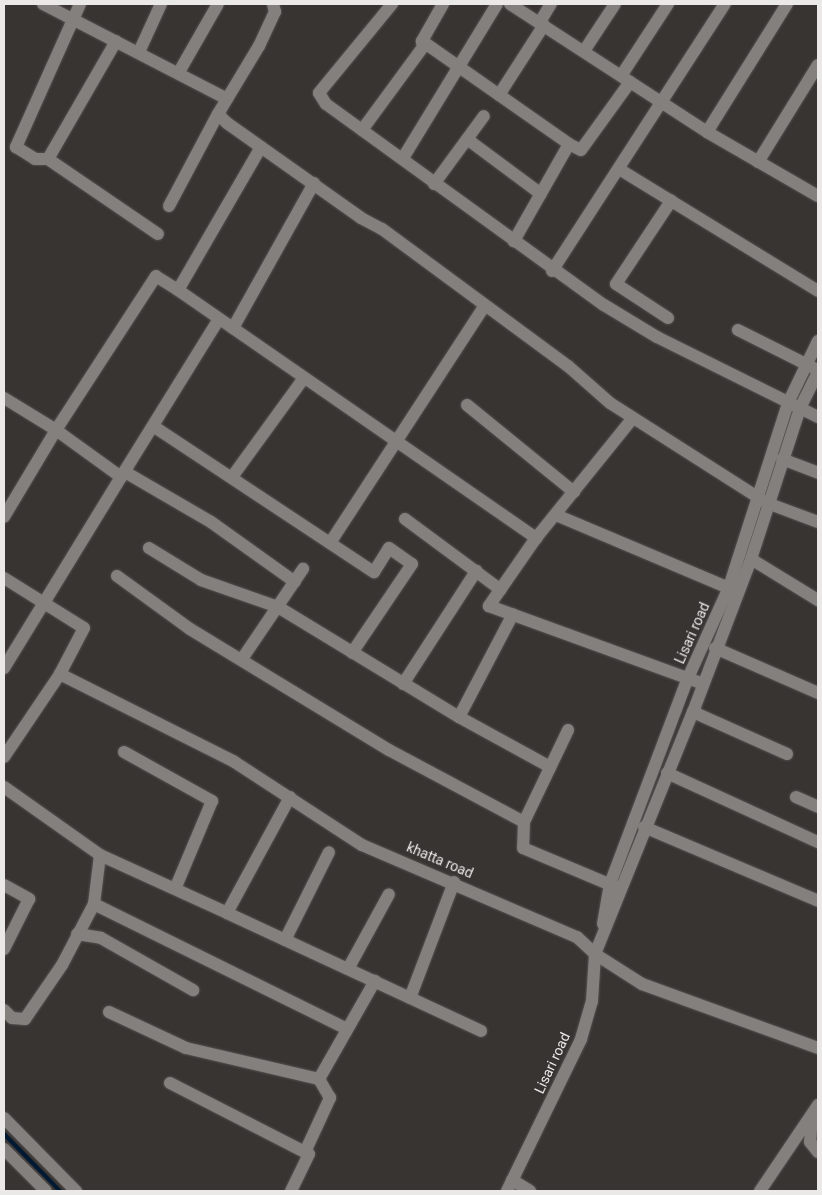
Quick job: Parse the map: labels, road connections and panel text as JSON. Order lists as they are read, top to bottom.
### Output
{
  "streets": {
    "street": ["Lisari road", "khatta road"]
  },
  "crossings": [
    ["Lisari road", "khatta road"]
  ]
}
